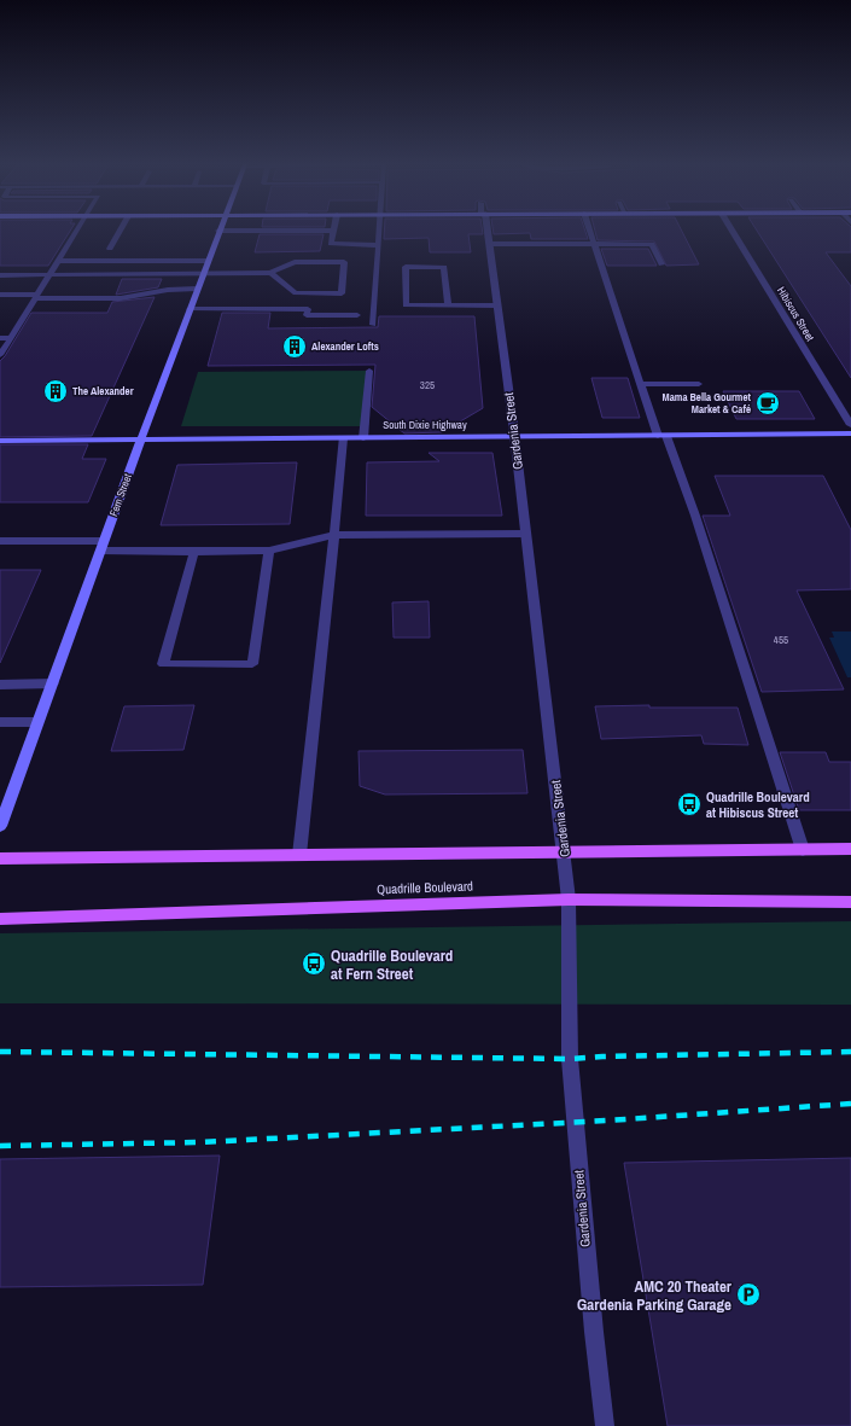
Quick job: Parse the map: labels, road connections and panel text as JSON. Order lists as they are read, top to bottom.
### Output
{
  "streets": {
    "main road": ["Quadrille Boulevard"],
    "street": [
      "Hibiscus Street",
      "South Dixie Highway",
      "Gardenia Street",
      "Fern Street"
    ]
  },
  "crossings": [
    ["South Dixie Highway", "Gardenia Street"],
    ["South Dixie Highway", "Fern Street"],
    ["Gardenia Street", "Quadrille Boulevard"]
  ],
  "places": {
    "building": ["Alexander Lofts", "The Alexander"],
    "cafe": ["Mama Bella Gourmet Market & Café"],
    "bus stop": ["Quadrille Boulevard at Hibiscus Street", "Quadrille Boulevard at Fern Street"],
    "parking": ["AMC 20 Theater Gardenia Parking Garage"]
  },
  "house_numbers": ["325", "455"]
}
